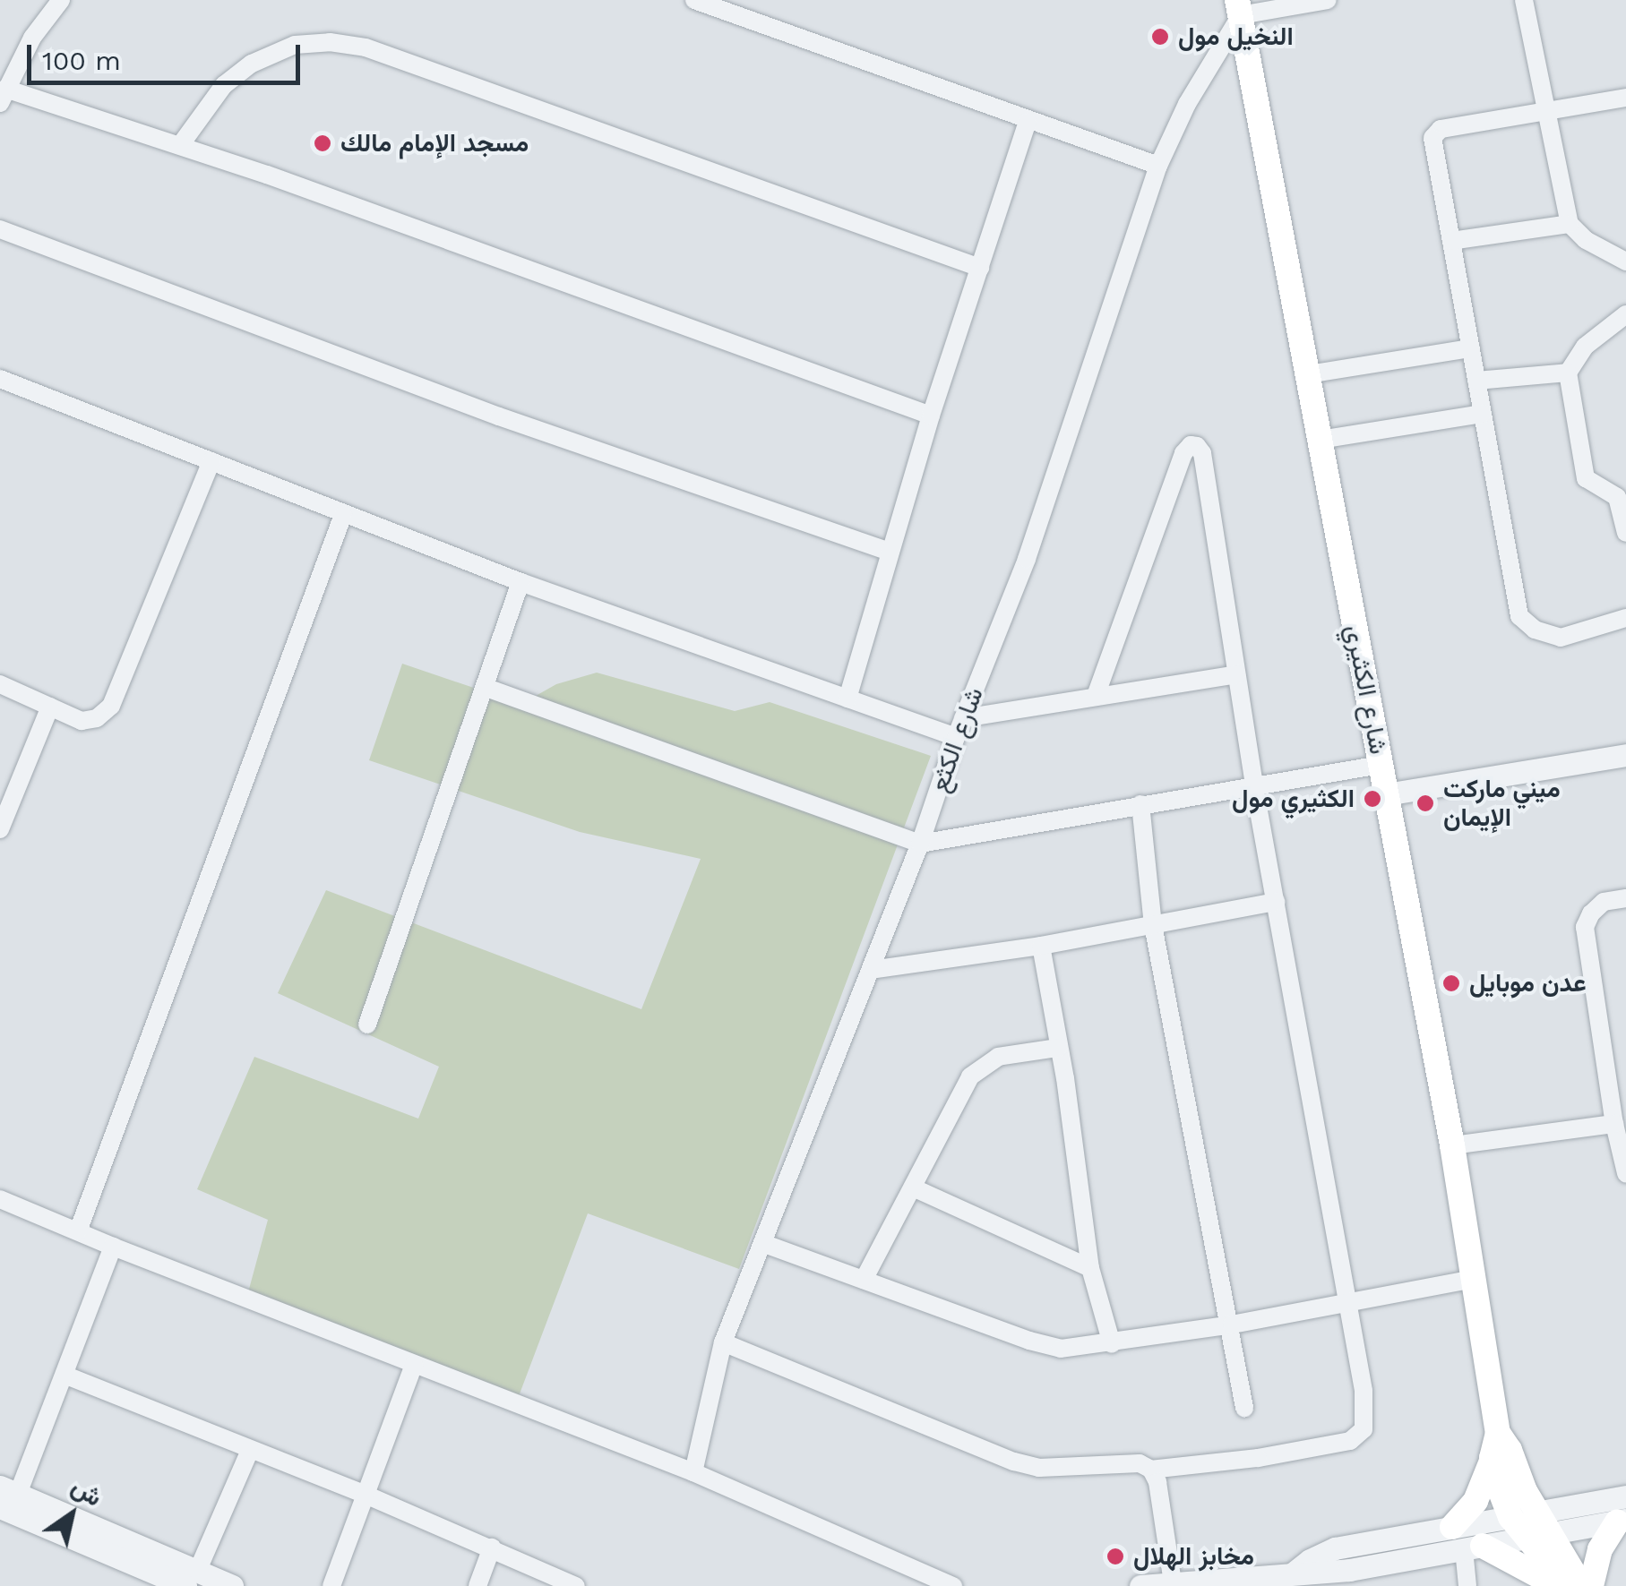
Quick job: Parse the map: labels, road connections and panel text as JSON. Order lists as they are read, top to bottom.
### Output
{
  "streets": {
    "main road": ["شارع الكثيري"],
    "street": ["شارع الكثع"]
  },
  "crossings": [
    ["شارع الكثيري", "شارع الكثع"]
  ],
  "places": [
    "النخيل مول",
    "مسجد الإمام مالك",
    "الكثيري مول",
    "ميني ماركت الإيمان",
    "عدن موبايل",
    "مخابز الهلال"
  ],
  "scale_bar": "100 m",
  "north": "top right"
}
